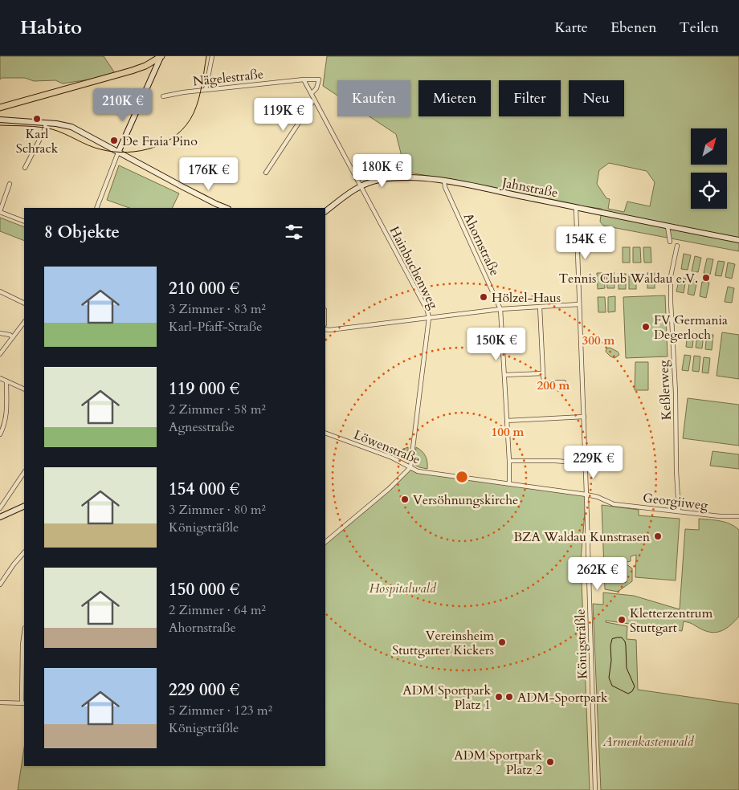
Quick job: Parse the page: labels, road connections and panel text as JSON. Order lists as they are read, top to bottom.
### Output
{
  "streets": {
    "main road": ["Jahnstraße"],
    "street": [
      "Nägelestraße",
      "Ahornstraße",
      "Hainbuchenweg",
      "Keßlerweg",
      "Löwenstraße",
      "Georgiiweg",
      "Königsträßle"
    ]
  },
  "crossings": [
    ["Nägelestraße", "Hainbuchenweg"],
    ["Jahnstraße", "Ahornstraße"],
    ["Jahnstraße", "Hainbuchenweg"],
    ["Jahnstraße", "Königsträßle"],
    ["Ahornstraße", "Löwenstraße"],
    ["Hainbuchenweg", "Löwenstraße"],
    ["Keßlerweg", "Georgiiweg"],
    ["Löwenstraße", "Georgiiweg"],
    ["Löwenstraße", "Königsträßle"],
    ["Georgiiweg", "Königsträßle"]
  ],
  "parks": ["Hospitalwald", "Armenkastenwald"],
  "places": [
    "Karl Schrack",
    "De Fraia Pino",
    "Tennis Club Waldau e.V.",
    "Hölzel-Haus",
    "FV Germania Degerloch",
    "Versöhnungskirche",
    "BZA Waldau Kunstrasen",
    "Kletterzentrum Stuttgart",
    "Vereinsheim Stuttgarter Kickers",
    "ADM Sportpark Platz 1",
    "ADM-Sportpark",
    "ADM Sportpark Platz 2"
  ],
  "north": "top right",
  "page": {
    "header": "Habito",
    "nav": ["Karte", "Ebenen", "Teilen"],
    "chip": [
      "Kaufen",
      "Mieten",
      "Filter",
      "Neu"
    ],
    "price": [
      "210K €",
      "119K €",
      "180K €",
      "176K €",
      "154K €",
      "150K €",
      "229K €",
      "262K €"
    ],
    "heading": "8 Objekte",
    "list": [
      {
        "name": "210 000 €",
        "note": "3 Zimmer · 83 m² · Karl-Pfaff-Straße"
      },
      {
        "name": "119 000 €",
        "note": "2 Zimmer · 58 m² · Agnesstraße"
      },
      {
        "name": "154 000 €",
        "note": "3 Zimmer · 80 m² · Königsträßle"
      },
      {
        "name": "150 000 €",
        "note": "2 Zimmer · 64 m² · Ahornstraße"
      },
      {
        "name": "229 000 €",
        "note": "5 Zimmer · 123 m² · Königsträßle"
      }
    ]
  },
  "rings": ["300 m", "200 m", "100 m"]
}
